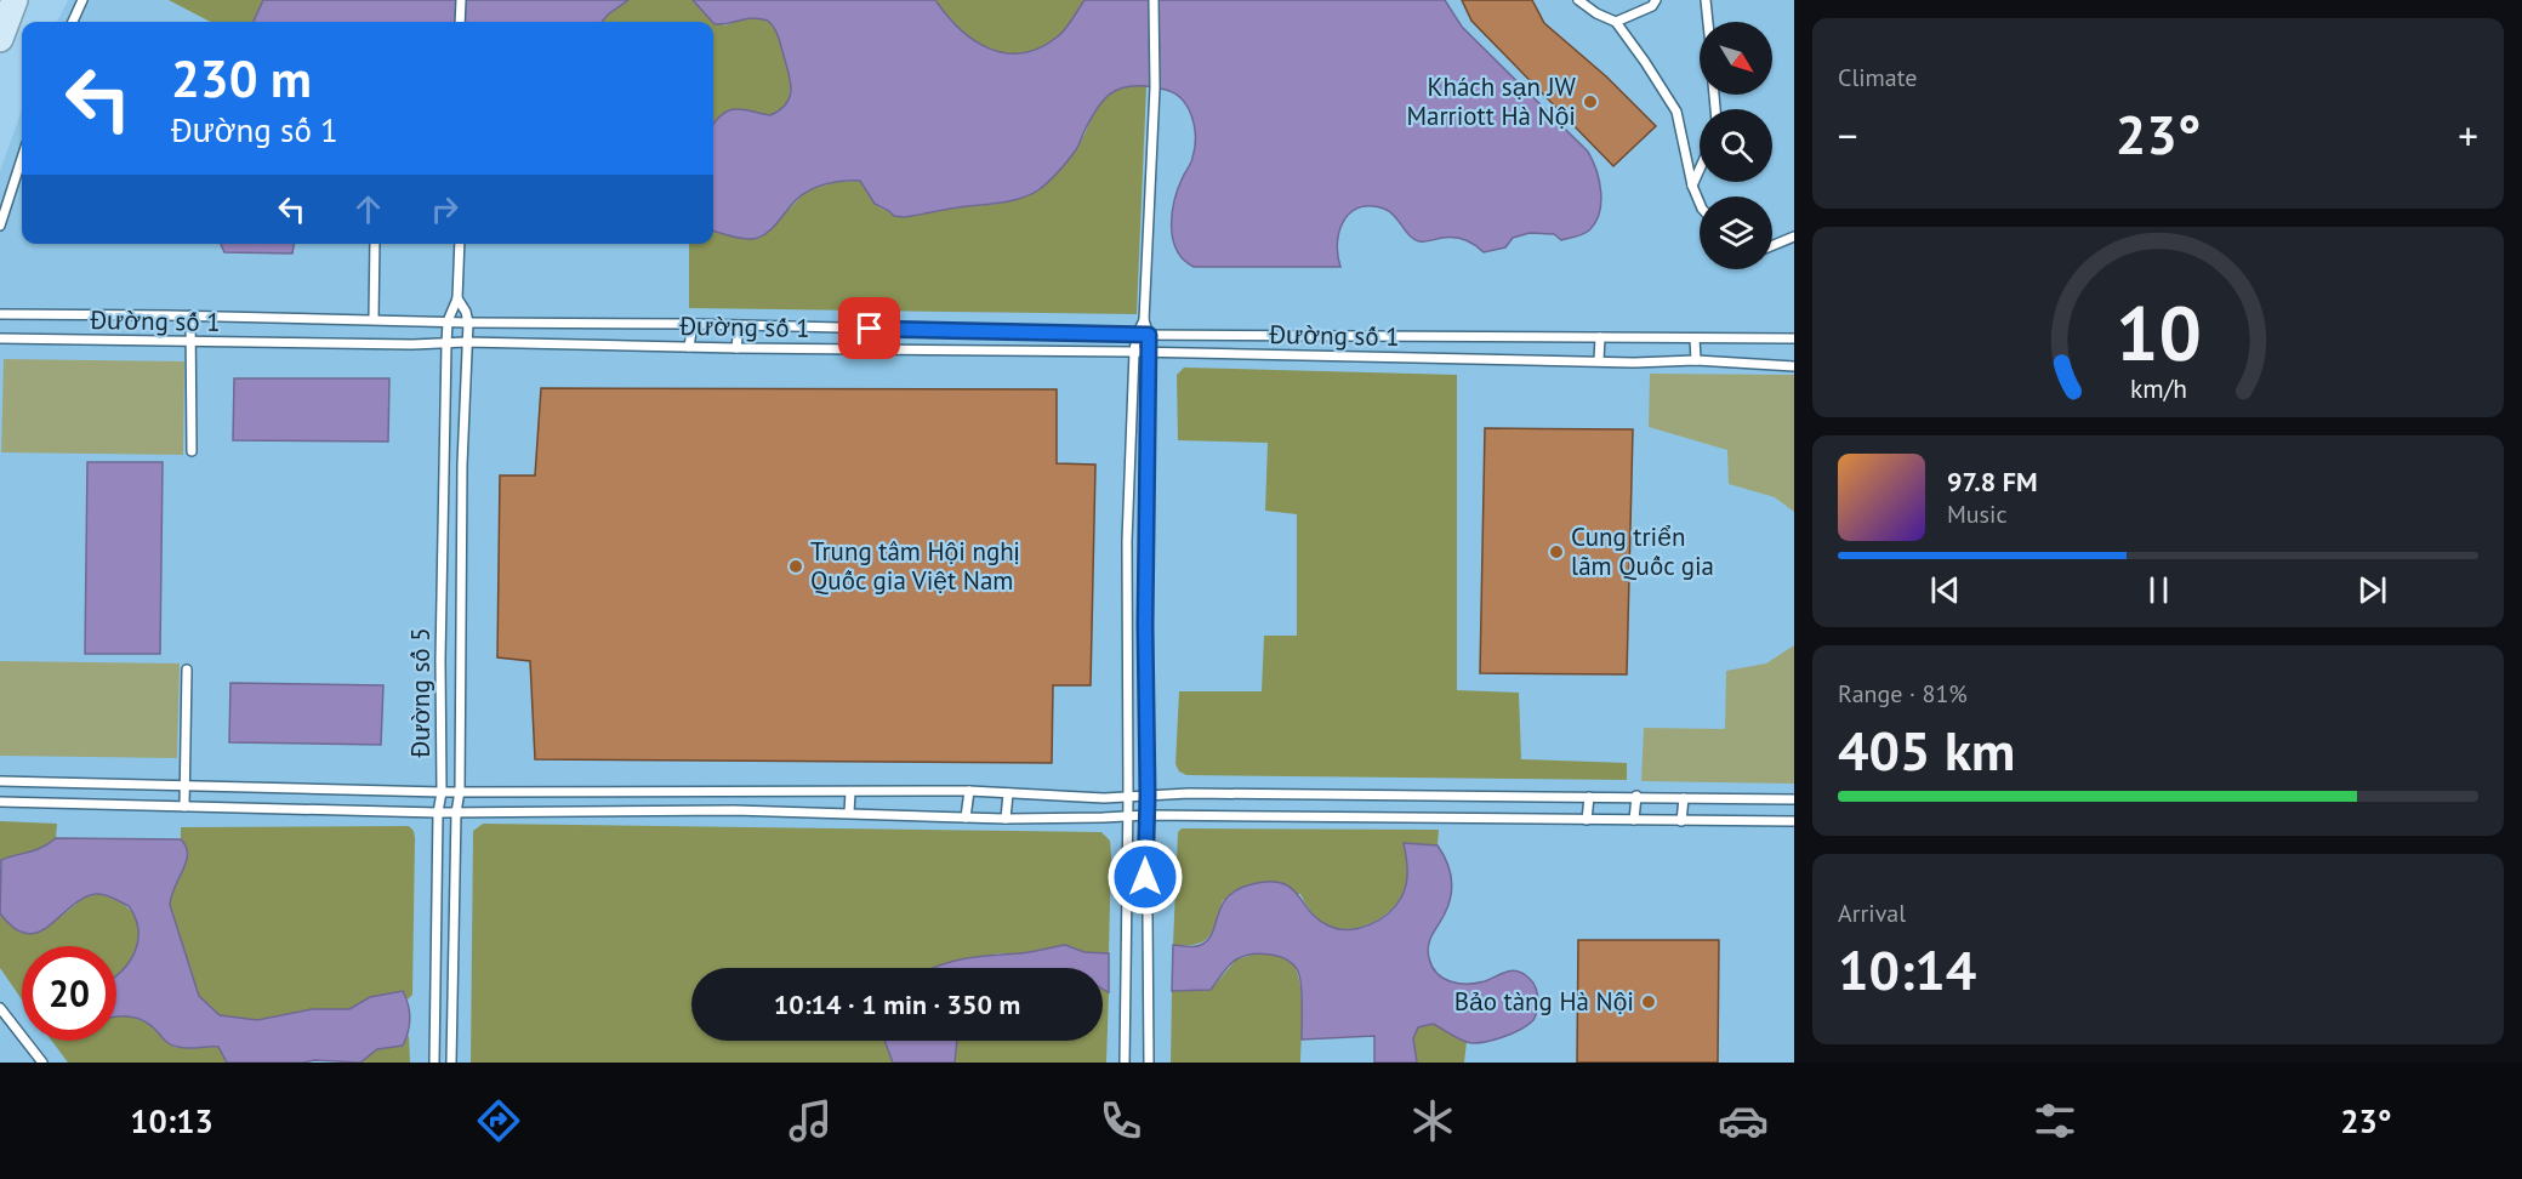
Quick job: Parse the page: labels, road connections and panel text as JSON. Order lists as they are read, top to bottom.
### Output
{
  "streets": {
    "lane": ["Đường số 1", "Đường số 5"]
  },
  "crossings": [
    ["Đường số 1", "Đường số 5"]
  ],
  "places": [
    "Khách sạn JW Marriott Hà Nội",
    "Cung triển lãm Quốc gia",
    "Trung tâm Hội nghị Quốc gia Việt Nam",
    "Bảo tàng Hà Nội"
  ],
  "north": "bottom right",
  "page": {
    "tile": [
      "Climate",
      ["Range · 81%", "405 km"],
      ["Arrival", "10:14"]
    ],
    "turn": ["230 m", "Đường số 1"],
    "heat": ["−", "23°", "+"],
    "song": ["97.8 FM", "Music"],
    "limit": "20",
    "trip": "10:14 · 1 min · 350 m",
    "tabs": ["10:13", "23°"],
    "gauge": ["10", "km/h"]
  }
}
